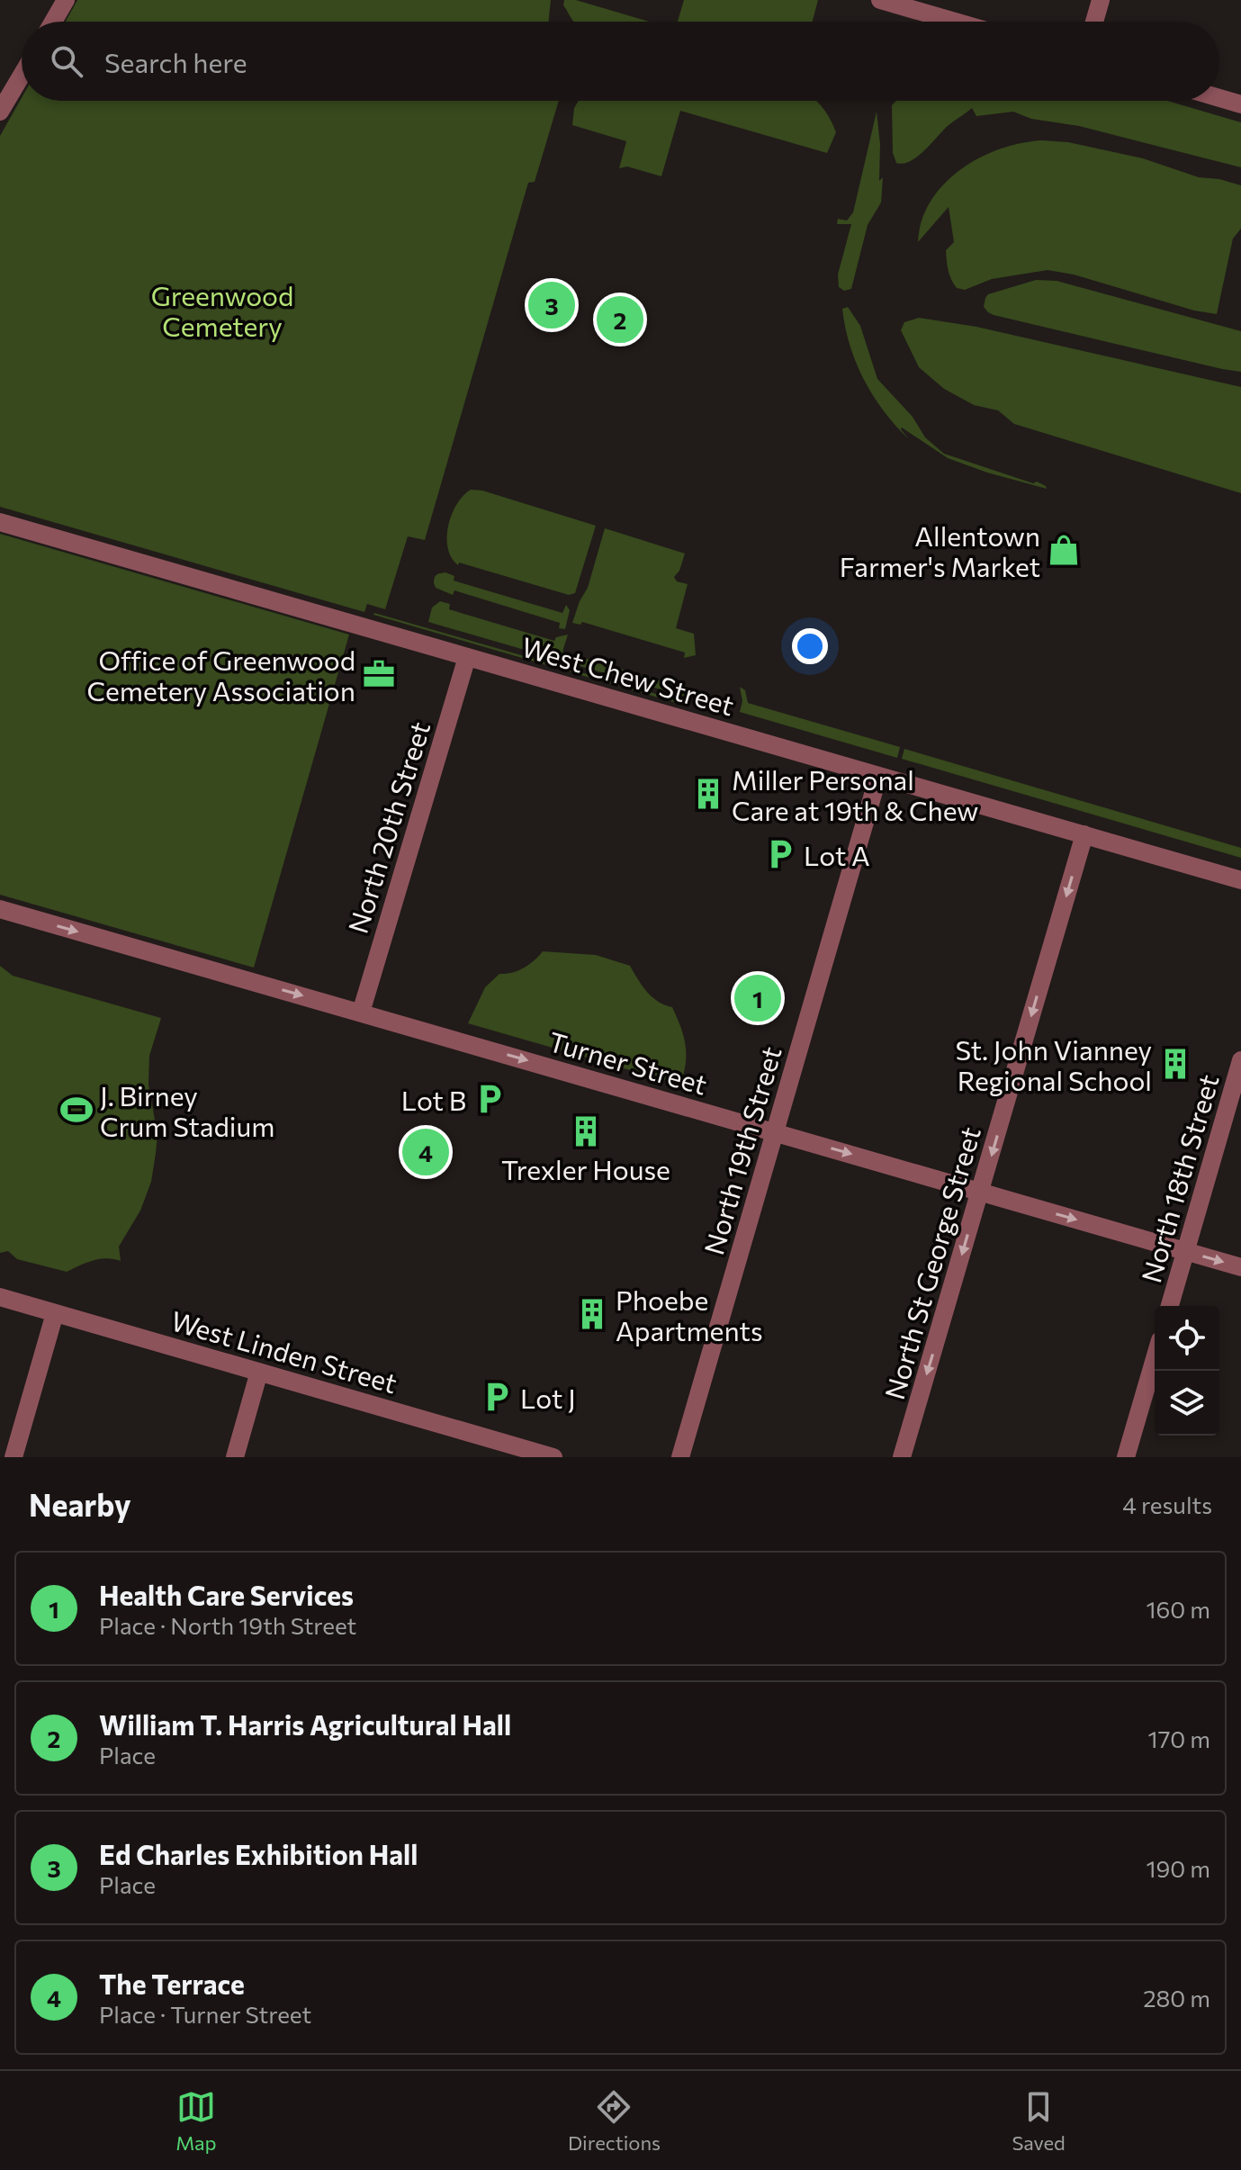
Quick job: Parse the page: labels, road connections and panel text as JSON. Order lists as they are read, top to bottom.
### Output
{
  "streets": {
    "street": [
      "West Chew Street",
      "North 20th Street",
      "Turner Street",
      "North 19th Street",
      "North 18th Street",
      "North St George Street",
      "West Linden Street"
    ]
  },
  "crossings": [
    ["West Chew Street", "North 20th Street"],
    ["West Chew Street", "North 19th Street"],
    ["West Chew Street", "North St George Street"],
    ["North 20th Street", "Turner Street"],
    ["Turner Street", "North 19th Street"],
    ["Turner Street", "North 18th Street"],
    ["Turner Street", "North St George Street"]
  ],
  "one_way": ["Turner Street", "North St George Street"],
  "parks": ["Greenwood Cemetery"],
  "places": {
    "shop": ["Allentown Farmer's Market"],
    "office": ["Office of Greenwood Cemetery Association"],
    "building": [
      "Miller Personal Care at 19th & Chew",
      "St. John Vianney Regional School",
      "Trexler House",
      "Phoebe Apartments"
    ],
    "parking": ["Lot A", "Lot B", "Lot J"],
    "sports": ["J. Birney Crum Stadium"]
  },
  "page": {
    "search": "Search here",
    "pins": [
      "3",
      "2",
      "1",
      "4"
    ],
    "heading": ["Nearby", "4 results"],
    "list": [
      {
        "mark": "1",
        "name": "Health Care Services",
        "note": "Place · North 19th Street",
        "value": "160 m"
      },
      {
        "mark": "2",
        "name": "William T. Harris Agricultural Hall",
        "note": "Place",
        "value": "170 m"
      },
      {
        "mark": "3",
        "name": "Ed Charles Exhibition Hall",
        "note": "Place",
        "value": "190 m"
      },
      {
        "mark": "4",
        "name": "The Terrace",
        "note": "Place · Turner Street",
        "value": "280 m"
      }
    ],
    "nav": ["Map", "Directions", "Saved"]
  }
}
